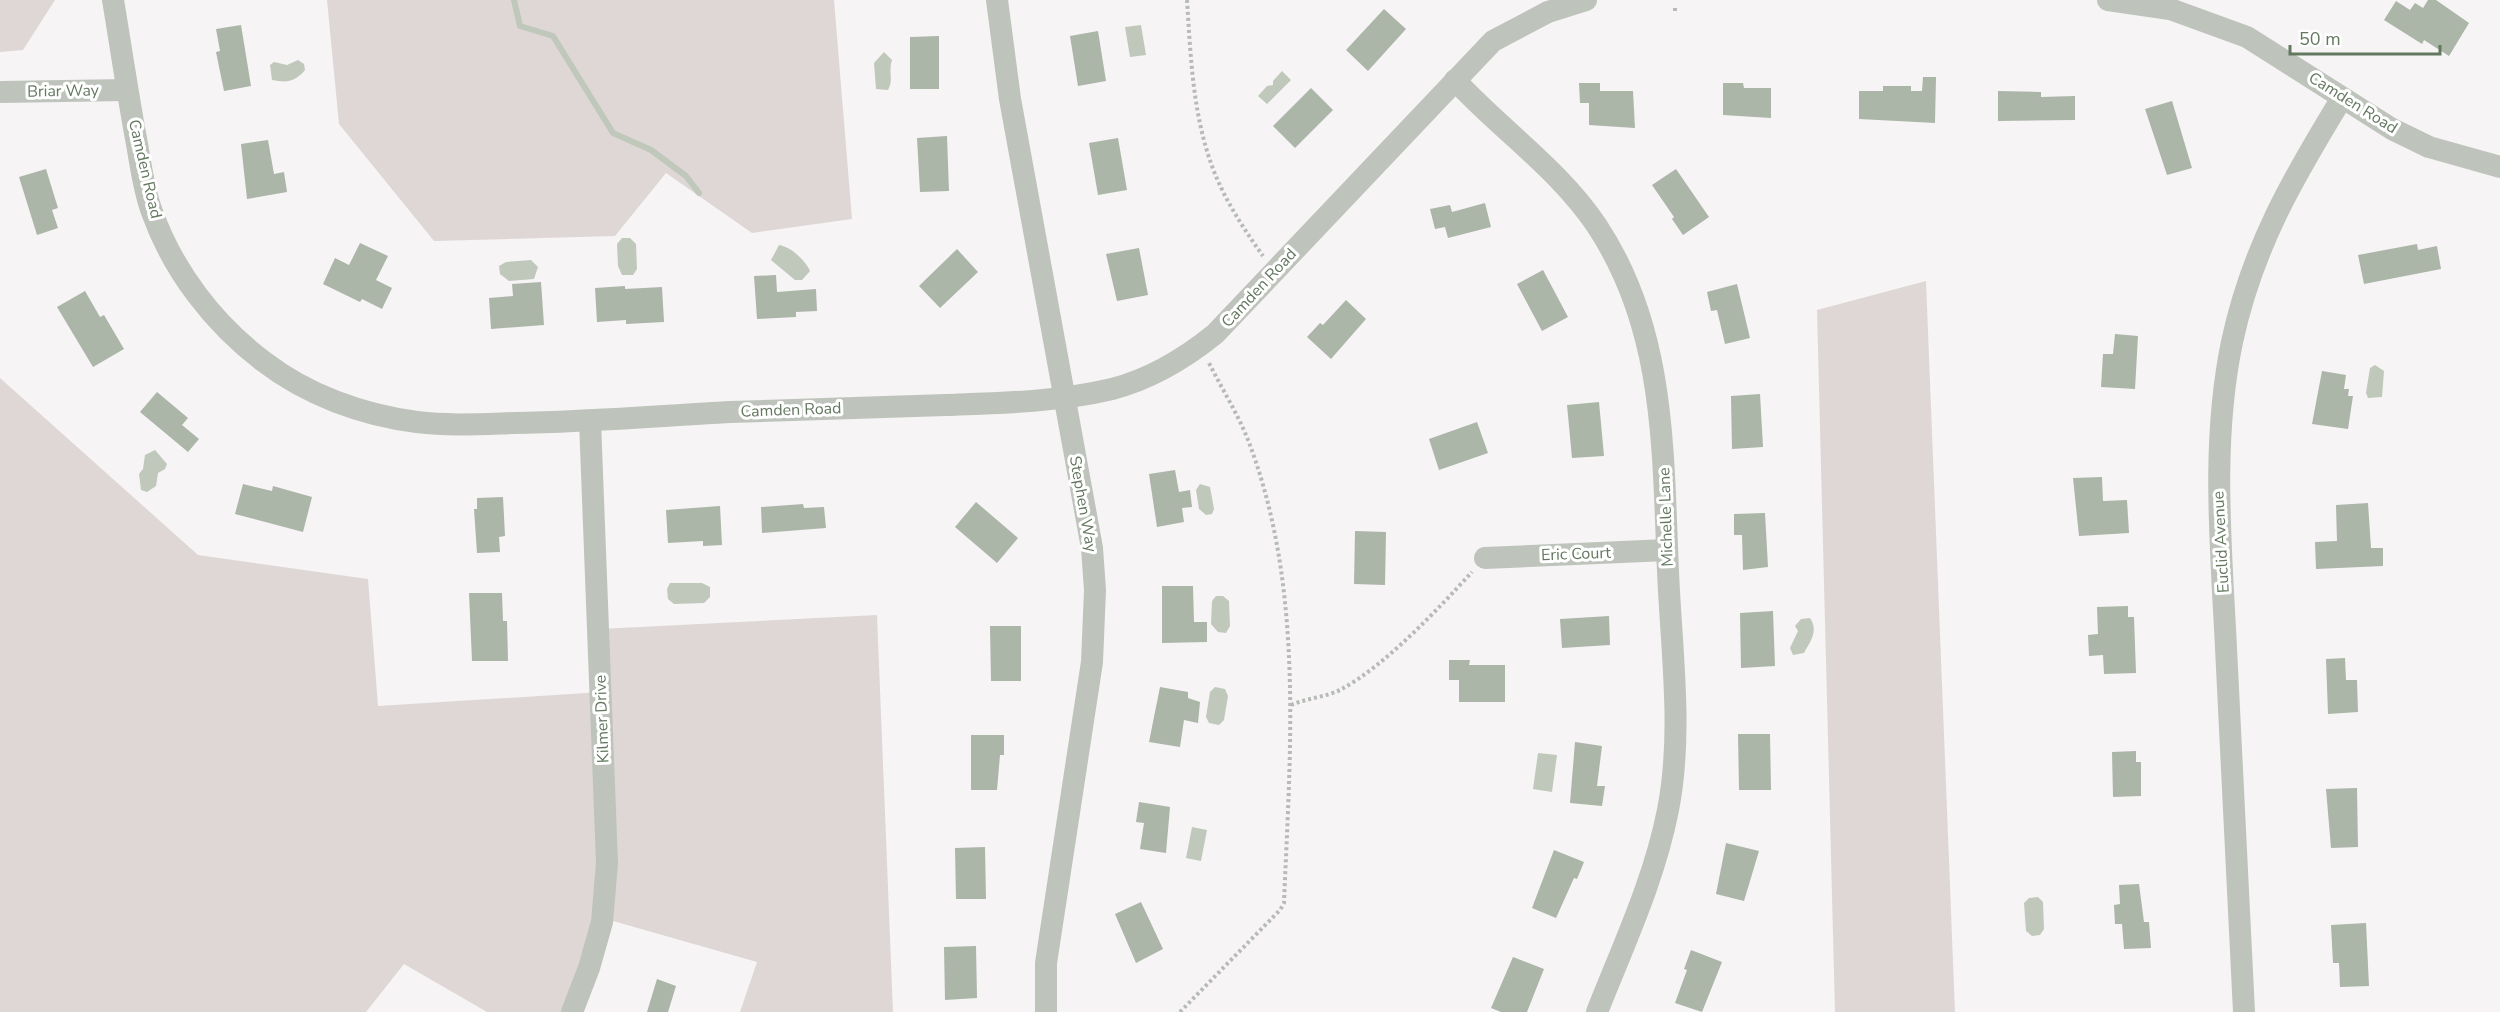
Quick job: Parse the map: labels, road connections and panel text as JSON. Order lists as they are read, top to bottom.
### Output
{
  "streets": {
    "street": [
      "Briar Way",
      "Camden Road",
      "Stephen Way",
      "Michelle Lane",
      "Euclid Avenue",
      "Eric Court",
      "Kilmer Drive"
    ]
  },
  "crossings": [
    ["Briar Way", "Camden Road"],
    ["Camden Road", "Stephen Way"],
    ["Camden Road", "Michelle Lane"],
    ["Camden Road", "Euclid Avenue"],
    ["Camden Road", "Kilmer Drive"],
    ["Michelle Lane", "Eric Court"]
  ],
  "scale_bar": "50 m"
}
